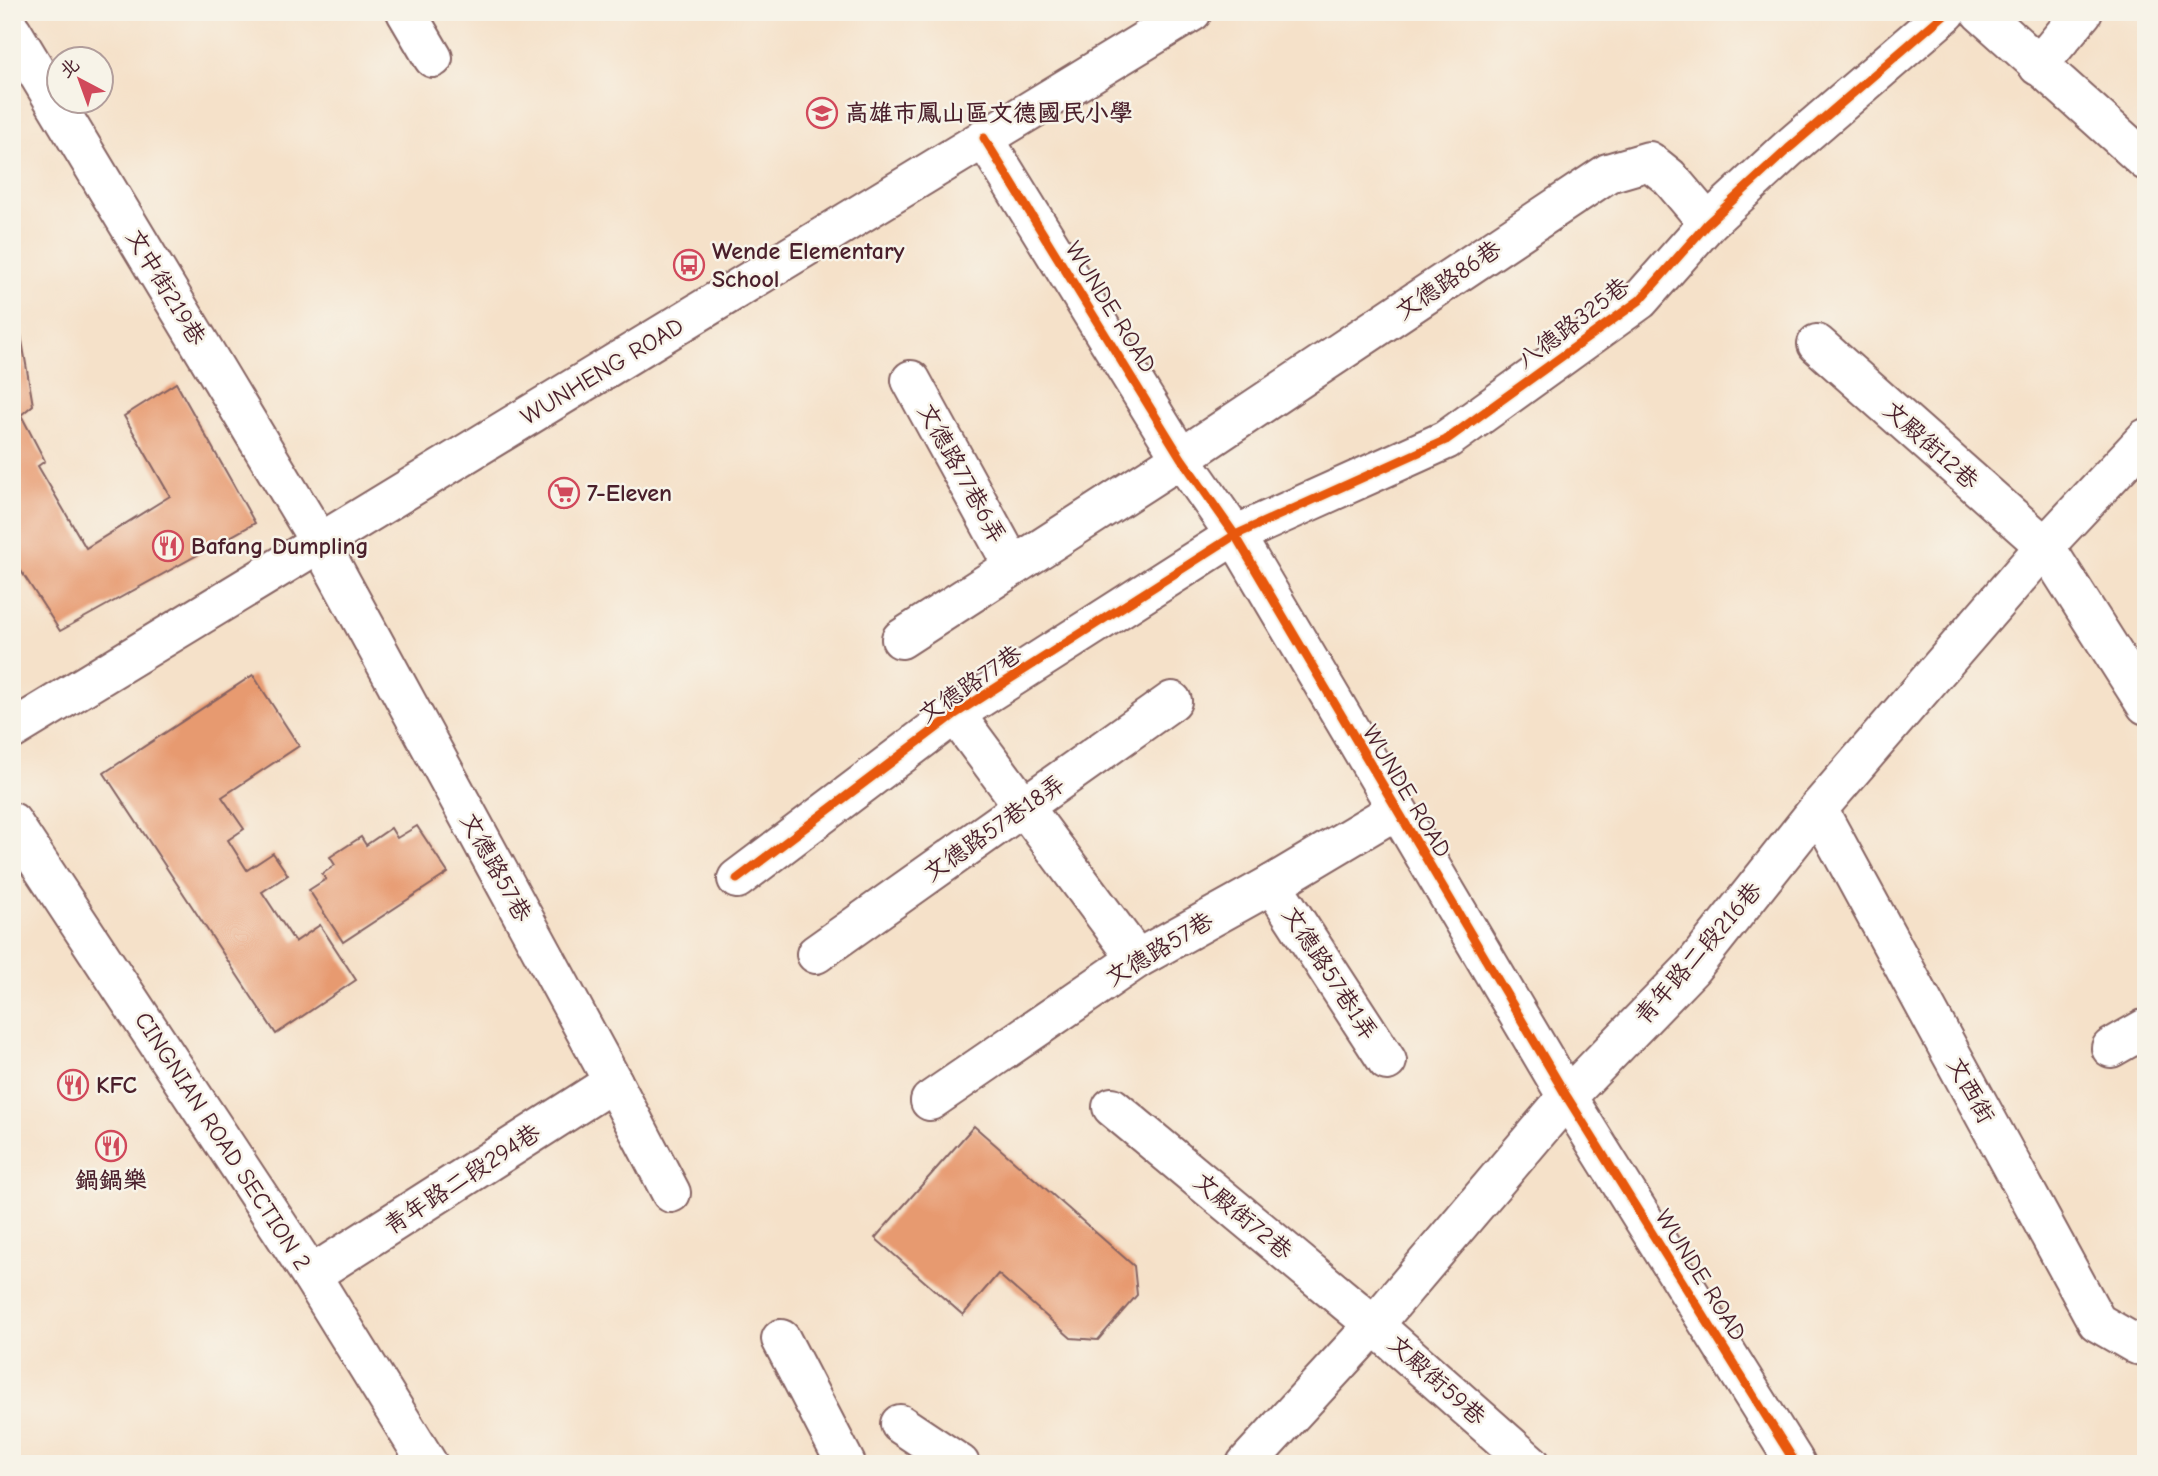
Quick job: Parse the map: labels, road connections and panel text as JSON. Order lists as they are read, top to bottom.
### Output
{
  "streets": {
    "street": [
      "文德路86巷",
      "文中街219巷",
      "WUNDE ROAD",
      "八德路325巷",
      "WUNHENG ROAD",
      "文殿街12巷",
      "文德路77巷6弄",
      "文德路77巷",
      "文德路57巷18弄",
      "文德路57巷",
      "青年路二段216巷",
      "文德路57巷1弄",
      "文西街",
      "CINGNIAN ROAD SECTION 2",
      "青年路二段294巷",
      "文殿街72巷",
      "文殿街59巷"
    ]
  },
  "crossings": [
    ["文德路86巷", "WUNDE ROAD"],
    ["文德路86巷", "八德路325巷"],
    ["文中街219巷", "WUNHENG ROAD"],
    ["文中街219巷", "文德路57巷"],
    ["WUNDE ROAD", "八德路325巷"],
    ["WUNDE ROAD", "WUNHENG ROAD"],
    ["WUNDE ROAD", "文德路77巷"],
    ["WUNDE ROAD", "文德路57巷"],
    ["WUNDE ROAD", "青年路二段216巷"],
    ["八德路325巷", "文德路77巷"],
    ["WUNHENG ROAD", "文德路57巷"],
    ["文殿街12巷", "青年路二段216巷"],
    ["文德路57巷", "文德路57巷1弄"],
    ["文德路57巷", "青年路二段294巷"],
    ["青年路二段216巷", "文西街"],
    ["青年路二段216巷", "文殿街72巷"],
    ["青年路二段216巷", "文殿街59巷"],
    ["CINGNIAN ROAD SECTION 2", "青年路二段294巷"],
    ["文殿街72巷", "文殿街59巷"]
  ],
  "places": {
    "school or university": ["高雄市鳳山區文德國民小學"],
    "bus stop": ["Wende Elementary School"],
    "supermarket": ["7-Eleven"],
    "restaurant": ["Bafang Dumpling", "KFC", "鍋鍋樂"]
  },
  "north": "top left"
}
